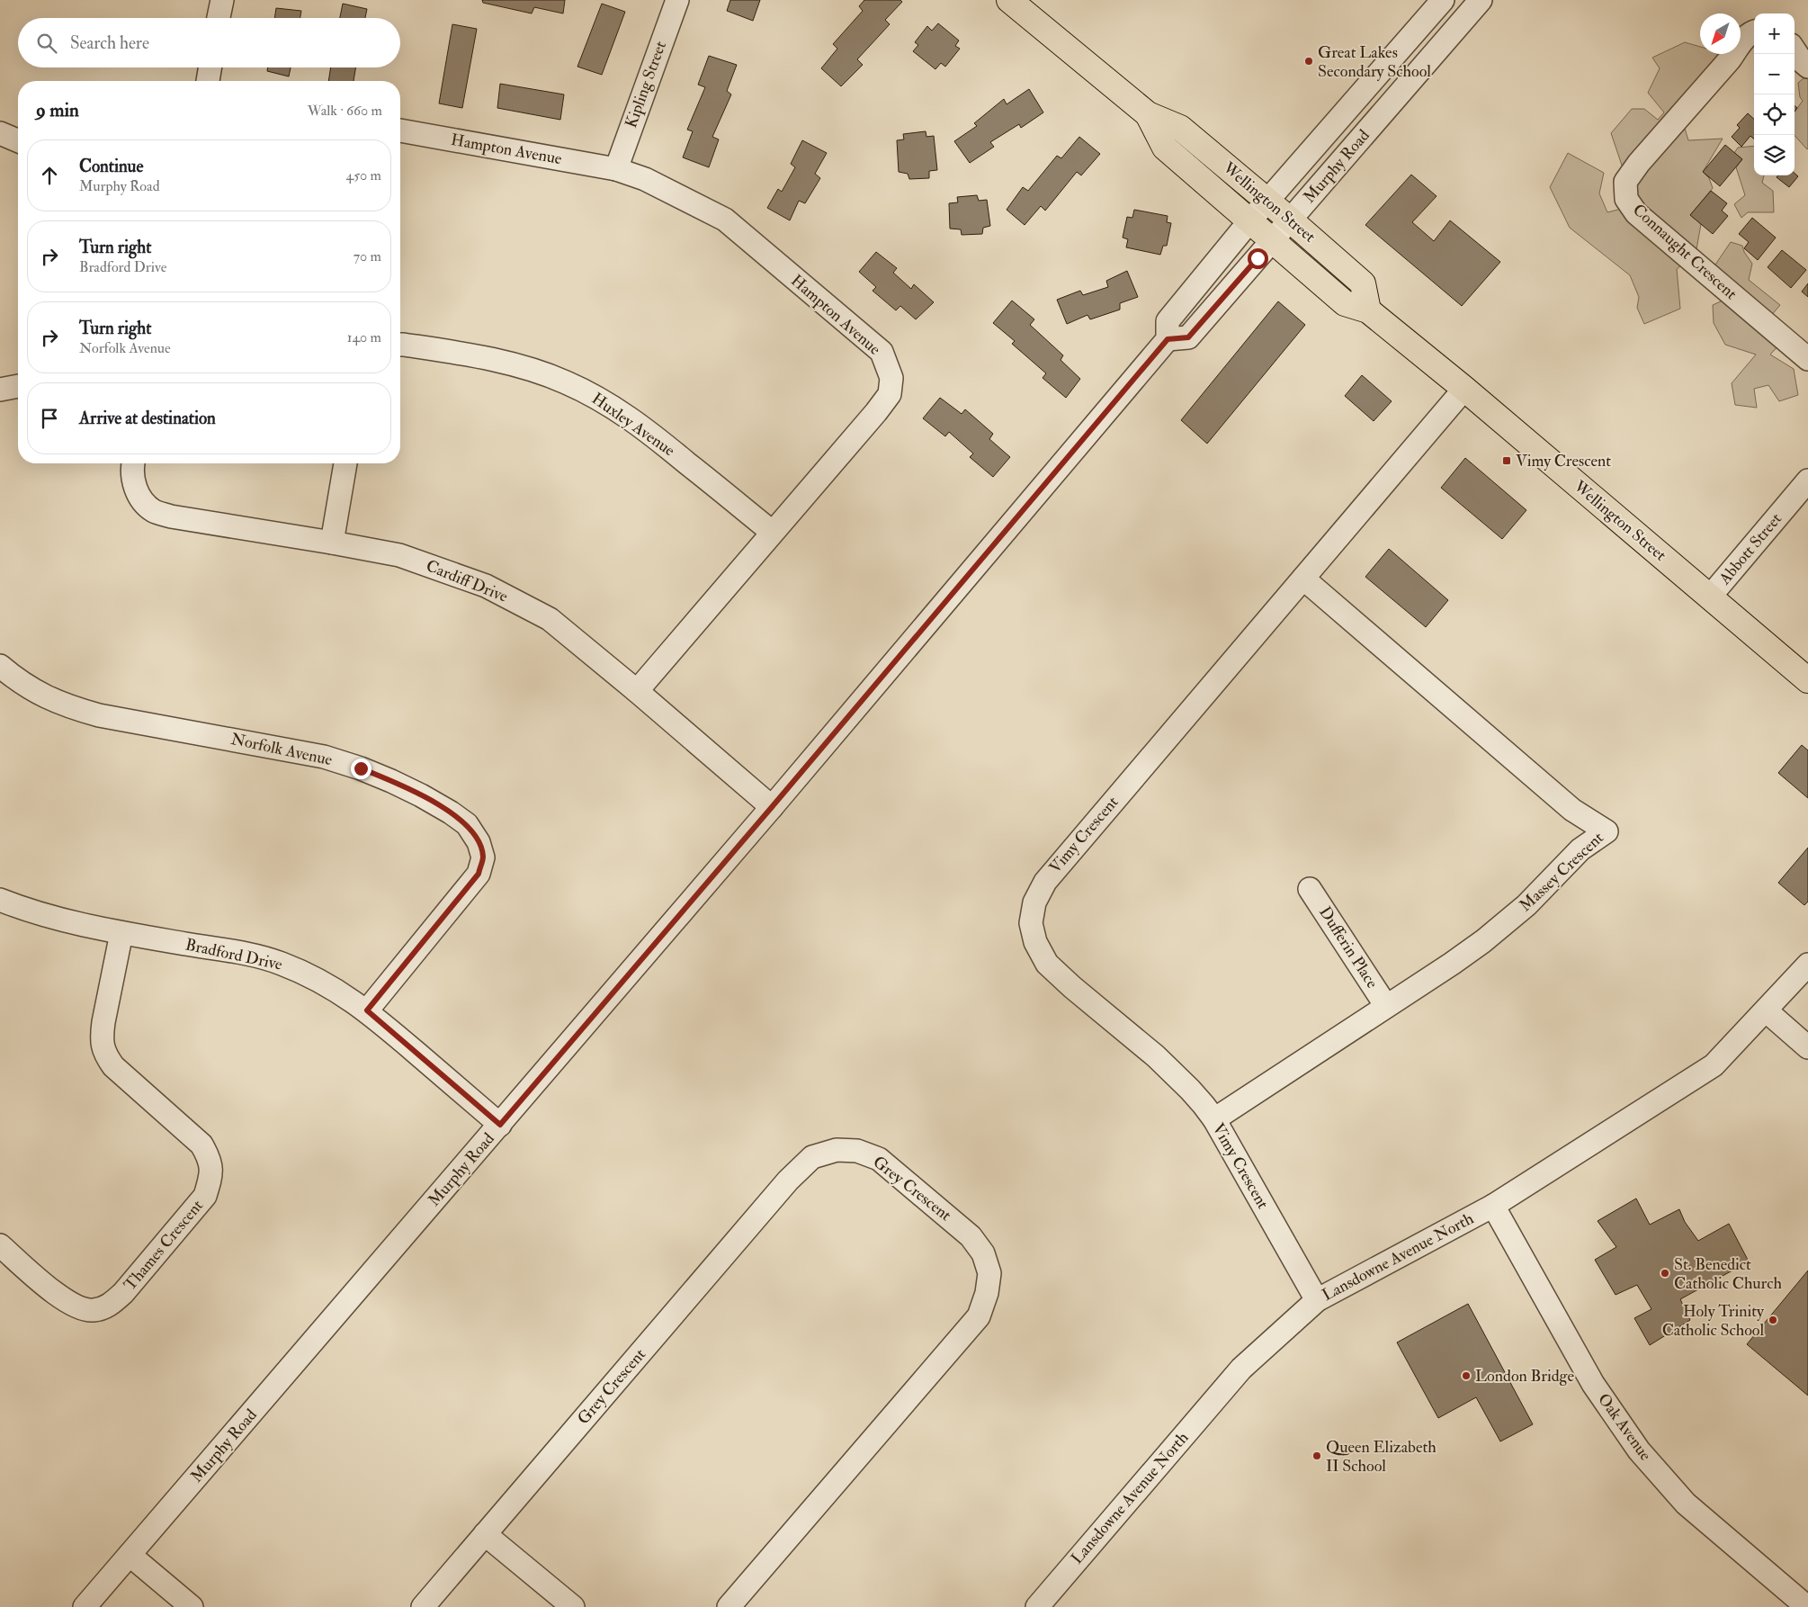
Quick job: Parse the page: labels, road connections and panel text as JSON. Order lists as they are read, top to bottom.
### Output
{
  "streets": {
    "main road": ["Wellington Street"],
    "street": [
      "Kipling Street",
      "Hampton Avenue",
      "Murphy Road",
      "Connaught Crescent",
      "Huxley Avenue",
      "Abbott Street",
      "Cardiff Drive",
      "Norfolk Avenue",
      "Vimy Crescent",
      "Massey Crescent",
      "Dufferin Place",
      "Bradford Drive",
      "Grey Crescent",
      "Thames Crescent",
      "Lansdowne Avenue North",
      "Oak Avenue"
    ]
  },
  "crossings": [
    ["Kipling Street", "Hampton Avenue"],
    ["Hampton Avenue", "Huxley Avenue"],
    ["Hampton Avenue", "Cardiff Drive"],
    ["Murphy Road", "Wellington Street"],
    ["Murphy Road", "Cardiff Drive"],
    ["Murphy Road", "Bradford Drive"],
    ["Wellington Street", "Abbott Street"],
    ["Wellington Street", "Vimy Crescent"],
    ["Norfolk Avenue", "Bradford Drive"],
    ["Vimy Crescent", "Massey Crescent"],
    ["Vimy Crescent", "Lansdowne Avenue North"],
    ["Massey Crescent", "Dufferin Place"],
    ["Bradford Drive", "Thames Crescent"],
    ["Lansdowne Avenue North", "Oak Avenue"]
  ],
  "places": {
    "other": [
      "Great Lakes Secondary School",
      "St. Benedict Catholic Church",
      "Holy Trinity Catholic School",
      "London Bridge",
      "Queen Elizabeth II School"
    ],
    "transit": ["Vimy Crescent"]
  },
  "north": "bottom left",
  "page": {
    "map_buttons": ["+", "−"],
    "search": "Search here",
    "heading": ["9 min", "Walk · 660 m"],
    "list": [
      ["Continue", "Murphy Road", "450 m"],
      ["Turn right", "Bradford Drive", "70 m"],
      ["Turn right", "Norfolk Avenue", "140 m"],
      "Arrive at destination"
    ]
  }
}
